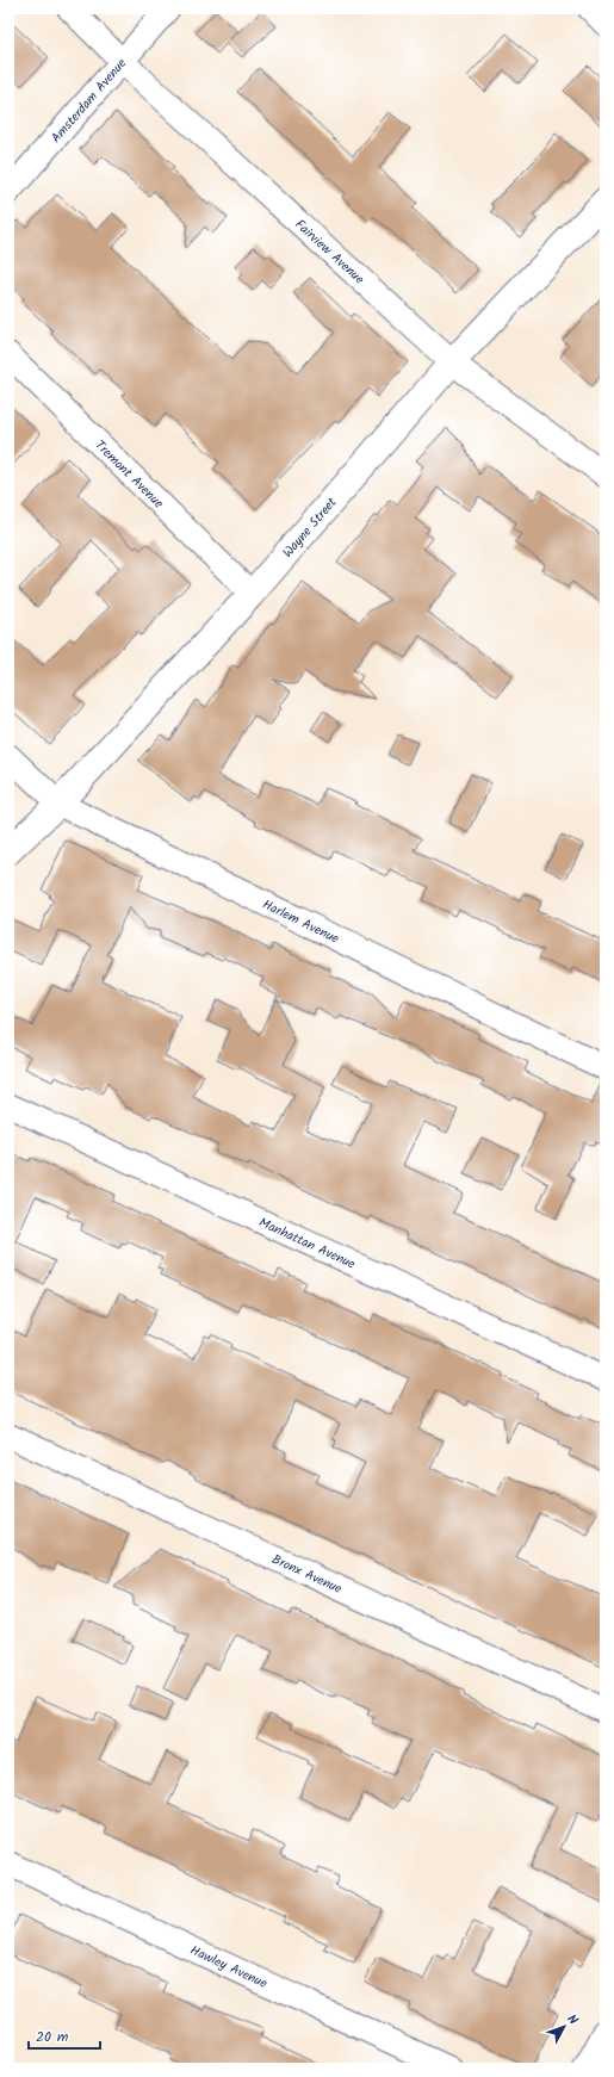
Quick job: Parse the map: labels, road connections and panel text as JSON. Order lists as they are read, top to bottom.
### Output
{
  "streets": {
    "street": [
      "Amsterdam Avenue",
      "Fairview Avenue",
      "Tremont Avenue",
      "Wayne Street",
      "Harlem Avenue",
      "Manhattan Avenue",
      "Bronx Avenue",
      "Hawley Avenue"
    ]
  },
  "crossings": [
    ["Amsterdam Avenue", "Fairview Avenue"],
    ["Fairview Avenue", "Wayne Street"],
    ["Tremont Avenue", "Wayne Street"],
    ["Wayne Street", "Harlem Avenue"]
  ],
  "scale_bar": "20 m",
  "north": "top right"
}
